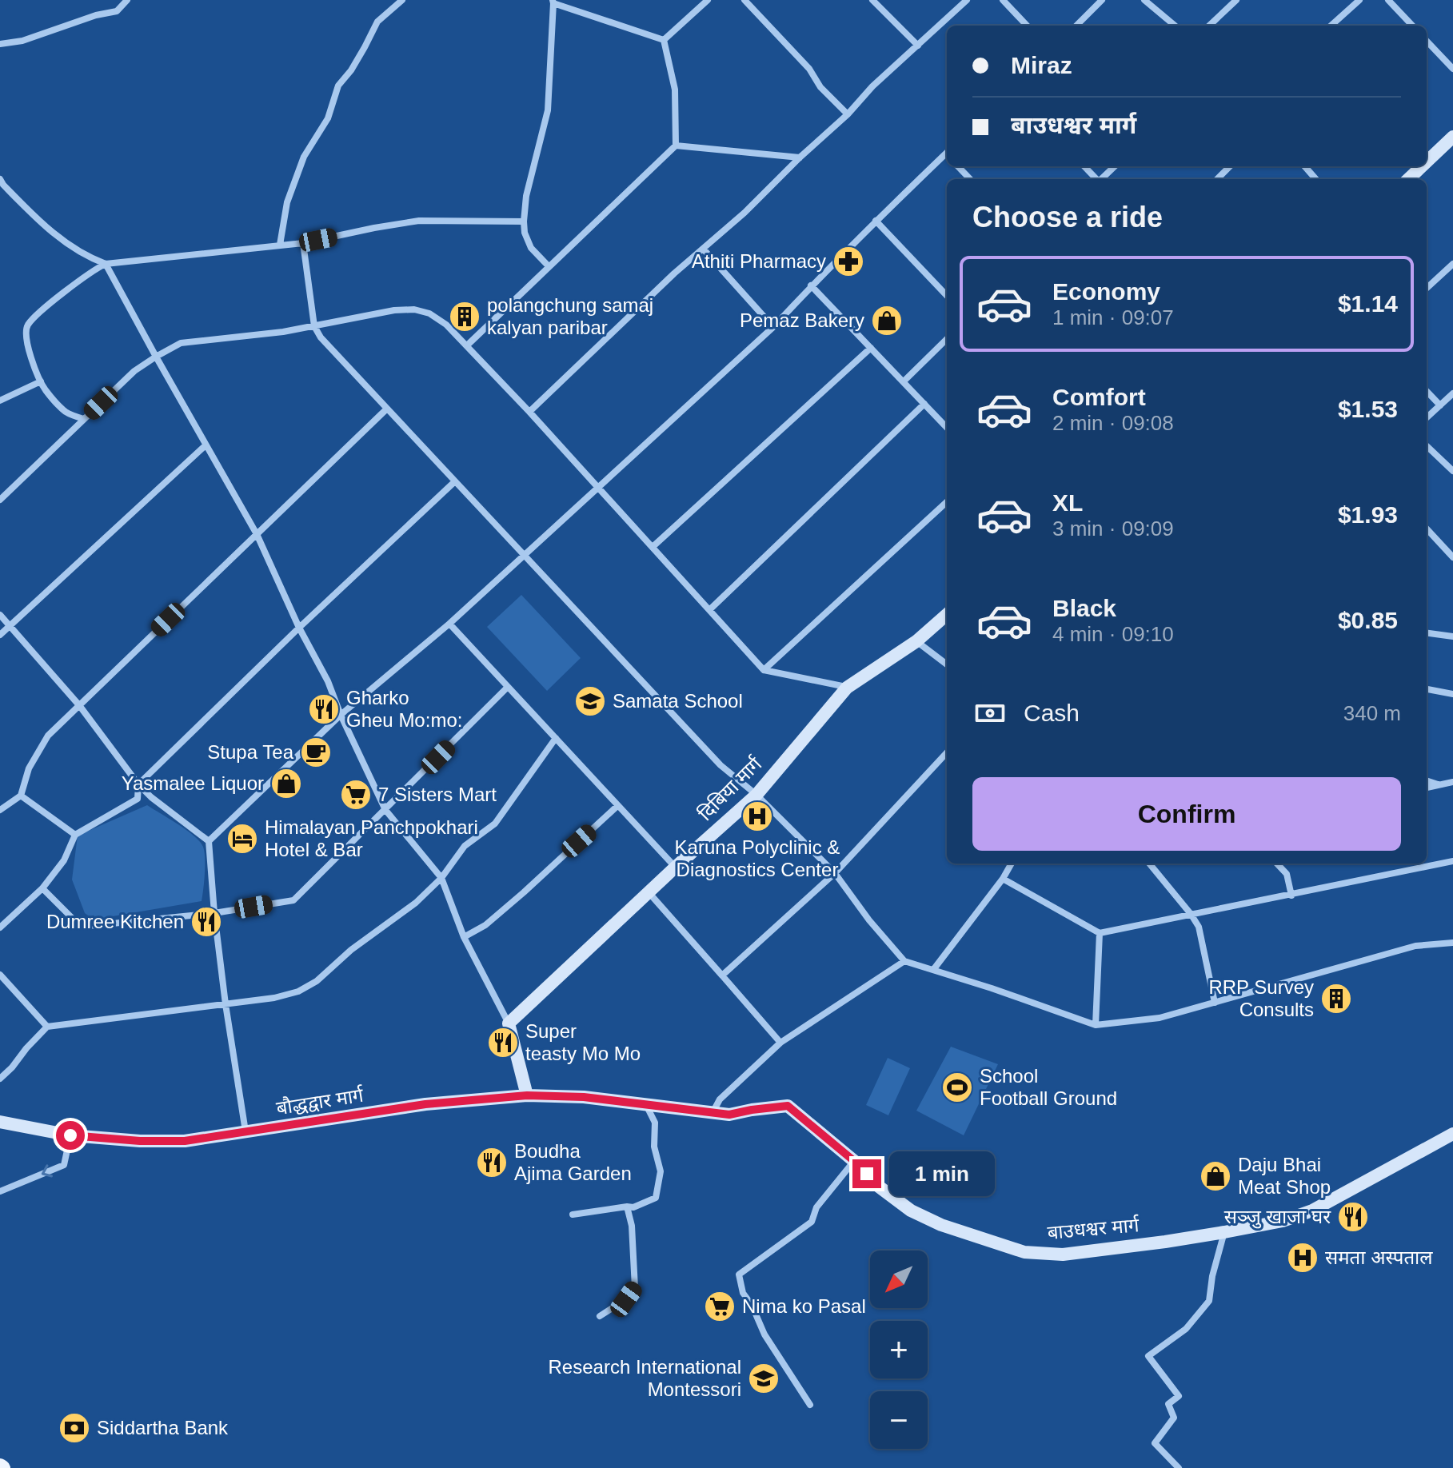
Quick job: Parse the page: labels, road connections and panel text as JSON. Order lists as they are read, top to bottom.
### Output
{
  "streets": {
    "main road": ["दिबिया मार्ग", "बौद्धद्वार मार्ग", "बाउधश्वर मार्ग"]
  },
  "crossings": [
    ["बौद्धद्वार मार्ग", "बाउधश्वर मार्ग"]
  ],
  "places": {
    "pharmacy": ["Athiti Pharmacy"],
    "building": ["polangchung samaj kalyan paribar", "RRP Survey Consults"],
    "shop": ["Pemaz Bakery", "Yasmalee Liquor", "Daju Bhai Meat Shop"],
    "school or university": ["Samata School", "Research International Montessori"],
    "restaurant": [
      "Gharko Gheu Mo:mo:",
      "Dumree Kitchen",
      "Super teasty Mo Mo",
      "Boudha Ajima Garden",
      "सञ्जु खाजा घर"
    ],
    "cafe": ["Stupa Tea"],
    "supermarket": ["7 Sisters Mart", "Nima ko Pasal"],
    "hospital": ["Karuna Polyclinic & Diagnostics Center", "समता अस्पताल"],
    "hotel": ["Himalayan Panchpokhari Hotel & Bar"],
    "sports": ["School Football Ground"],
    "bank": ["Siddartha Bank"]
  },
  "north": "bottom left",
  "page": {
    "banner": ["Miraz", "बाउधश्वर मार्ग"],
    "heading": "Choose a ride",
    "list": [
      {
        "name": "Economy",
        "note": "1 min · 09:07",
        "value": "$1.14"
      },
      {
        "name": "Comfort",
        "note": "2 min · 09:08",
        "value": "$1.53"
      },
      {
        "name": "XL",
        "note": "3 min · 09:09",
        "value": "$1.93"
      },
      {
        "name": "Black",
        "note": "4 min · 09:10",
        "value": "$0.85"
      }
    ],
    "pay": ["Cash", "340 m"],
    "buttons": "Confirm",
    "bubble": "1 min",
    "map_buttons": ["+", "−"]
  }
}
